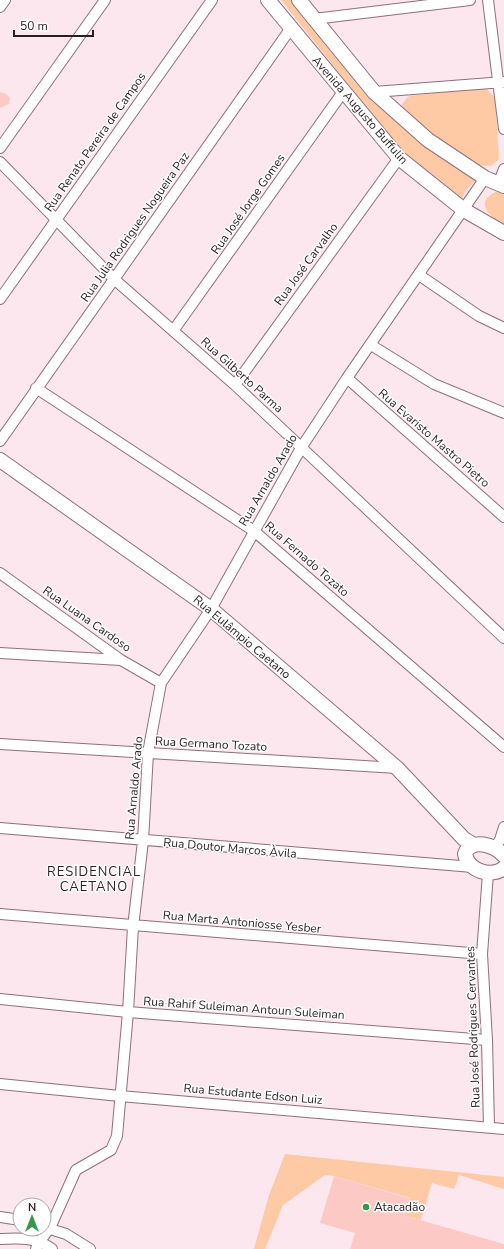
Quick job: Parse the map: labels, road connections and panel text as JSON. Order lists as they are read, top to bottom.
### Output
{
  "streets": {
    "street": [
      "Avenida Augusto Buffulin",
      "Rua Renato Pereira de Campos",
      "Rua José Jorge Gomes",
      "Rua Julia Rodrigues Nogueira Paz",
      "Rua José Carvalho",
      "Rua Gilberto Parma",
      "Rua Evaristo Mastro Pietro",
      "Rua Arnaldo Arado",
      "Rua Fernado Tozato",
      "Rua Luana Cardoso",
      "Rua Eulâmpio Caetano",
      "Rua Germano Tozato",
      "Rua Doutor Marcos Àvila",
      "Rua Marta Antoniosse Yesber",
      "Rua Rahif Suleiman Antoun Suleiman",
      "Rua José Rodrigues Cervantes",
      "Rua Estudante Edson Luiz"
    ]
  },
  "crossings": [
    ["Avenida Augusto Buffulin", "Rua José Jorge Gomes"],
    ["Avenida Augusto Buffulin", "Rua Julia Rodrigues Nogueira Paz"],
    ["Avenida Augusto Buffulin", "Rua José Carvalho"],
    ["Avenida Augusto Buffulin", "Rua Arnaldo Arado"],
    ["Rua Renato Pereira de Campos", "Rua Gilberto Parma"],
    ["Rua José Jorge Gomes", "Rua Gilberto Parma"],
    ["Rua Julia Rodrigues Nogueira Paz", "Rua Gilberto Parma"],
    ["Rua Julia Rodrigues Nogueira Paz", "Rua Fernado Tozato"],
    ["Rua José Carvalho", "Rua Gilberto Parma"],
    ["Rua Gilberto Parma", "Rua Arnaldo Arado"],
    ["Rua Evaristo Mastro Pietro", "Rua Arnaldo Arado"],
    ["Rua Arnaldo Arado", "Rua Fernado Tozato"],
    ["Rua Arnaldo Arado", "Rua Luana Cardoso"],
    ["Rua Arnaldo Arado", "Rua Eulâmpio Caetano"],
    ["Rua Arnaldo Arado", "Rua Germano Tozato"],
    ["Rua Arnaldo Arado", "Rua Doutor Marcos Àvila"],
    ["Rua Arnaldo Arado", "Rua Marta Antoniosse Yesber"],
    ["Rua Arnaldo Arado", "Rua Rahif Suleiman Antoun Suleiman"],
    ["Rua Arnaldo Arado", "Rua Estudante Edson Luiz"],
    ["Rua Eulâmpio Caetano", "Rua Germano Tozato"],
    ["Rua Marta Antoniosse Yesber", "Rua José Rodrigues Cervantes"],
    ["Rua Rahif Suleiman Antoun Suleiman", "Rua José Rodrigues Cervantes"],
    ["Rua José Rodrigues Cervantes", "Rua Estudante Edson Luiz"]
  ],
  "districts": ["RESIDENCIAL CAETANO"],
  "places": ["Atacadão"],
  "scale_bar": "50 m",
  "north": "top"
}
